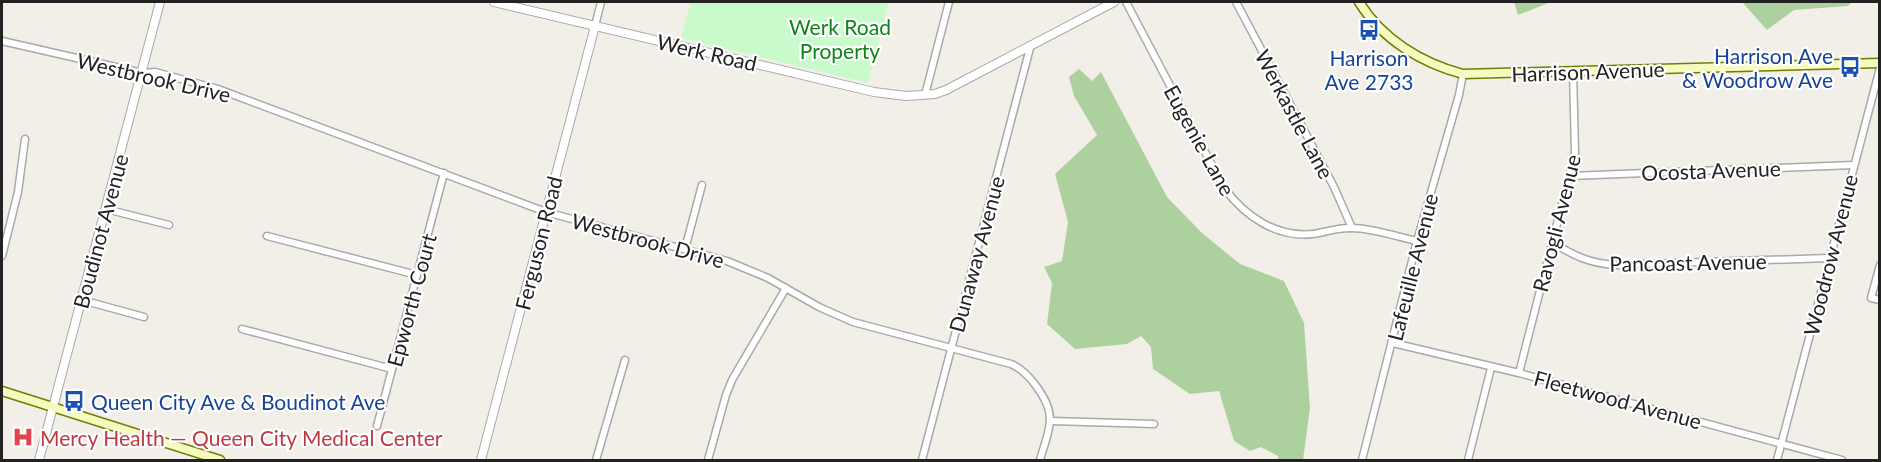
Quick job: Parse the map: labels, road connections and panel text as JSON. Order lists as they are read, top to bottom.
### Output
{
  "streets": {
    "main road": ["Harrison Avenue"],
    "street": [
      "Werk Road",
      "Westbrook Drive",
      "Werkastle Lane",
      "Eugenie Lane",
      "Ocosta Avenue",
      "Ravogli Avenue",
      "Boudinot Avenue",
      "Ferguson Road",
      "Dunaway Avenue",
      "Woodrow Avenue",
      "Pancoast Avenue",
      "Lafeuille Avenue",
      "Epworth Court",
      "Fleetwood Avenue"
    ]
  },
  "crossings": [
    ["Werk Road", "Ferguson Road"],
    ["Werk Road", "Dunaway Avenue"],
    ["Harrison Avenue", "Ravogli Avenue"],
    ["Harrison Avenue", "Lafeuille Avenue"],
    ["Westbrook Drive", "Boudinot Avenue"],
    ["Westbrook Drive", "Ferguson Road"],
    ["Westbrook Drive", "Dunaway Avenue"],
    ["Westbrook Drive", "Epworth Court"],
    ["Werkastle Lane", "Eugenie Lane"],
    ["Eugenie Lane", "Lafeuille Avenue"],
    ["Ocosta Avenue", "Ravogli Avenue"],
    ["Ocosta Avenue", "Woodrow Avenue"],
    ["Ravogli Avenue", "Pancoast Avenue"],
    ["Ravogli Avenue", "Fleetwood Avenue"],
    ["Woodrow Avenue", "Pancoast Avenue"],
    ["Woodrow Avenue", "Fleetwood Avenue"],
    ["Lafeuille Avenue", "Fleetwood Avenue"]
  ],
  "parks": ["Werk Road Property"],
  "places": {
    "bus stop": ["Harrison Ave 2733", "Harrison Ave & Woodrow Ave", "Queen City Ave & Boudinot Ave"],
    "hospital": ["Mercy Health — Queen City Medical Center"]
  }
}
